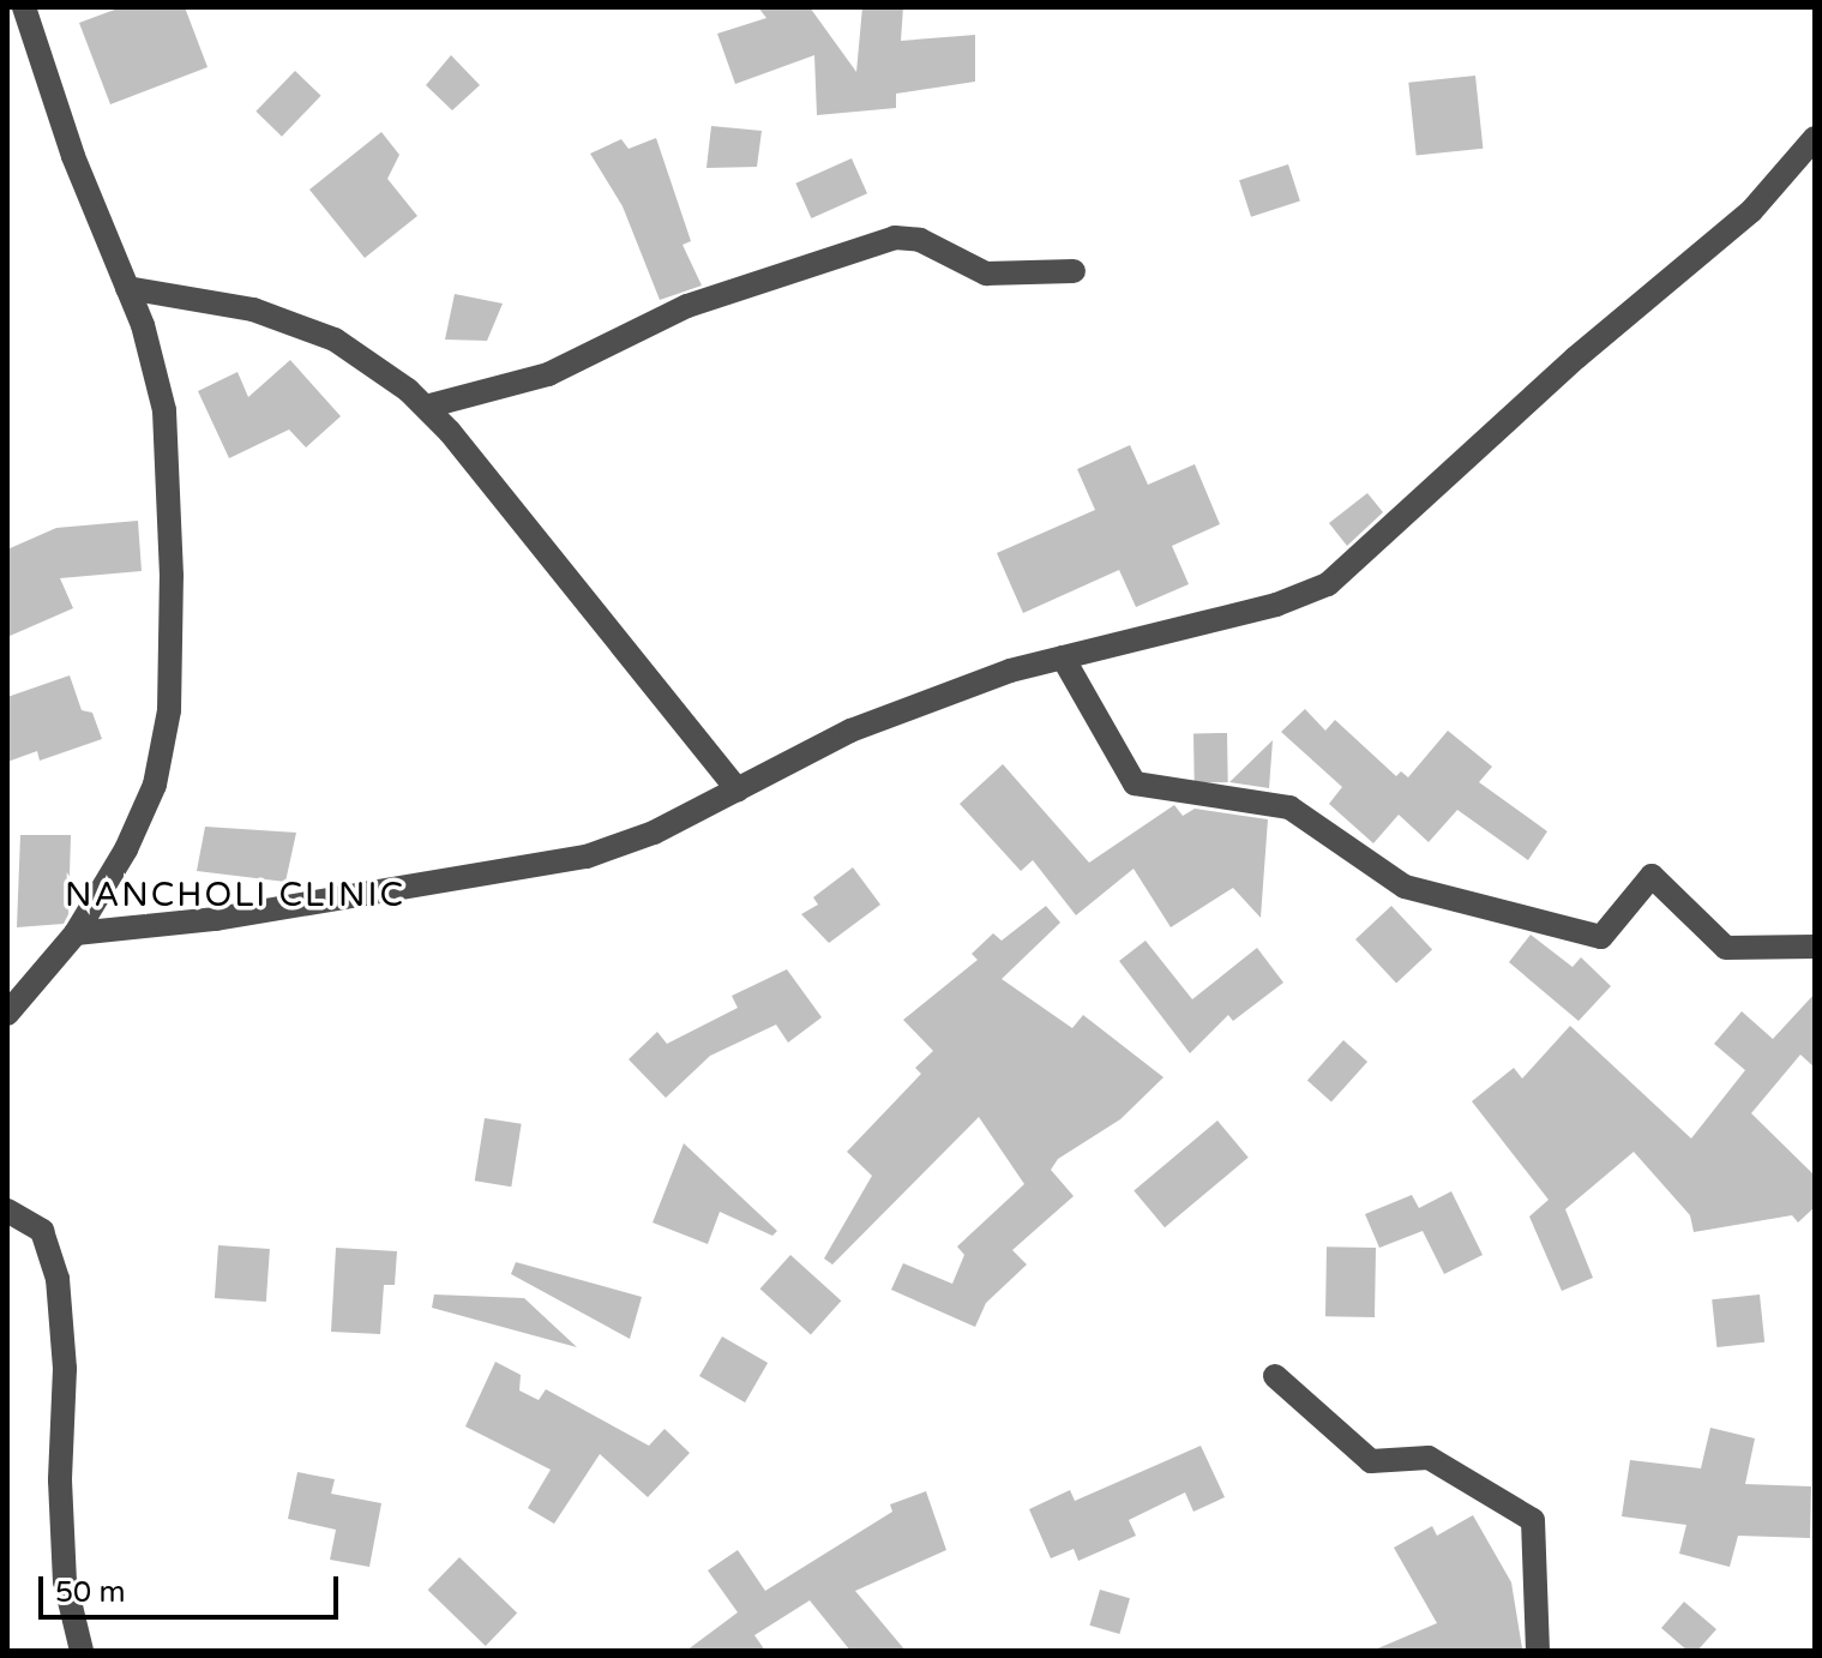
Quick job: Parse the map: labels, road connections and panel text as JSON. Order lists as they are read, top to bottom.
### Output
{
  "districts": ["NANCHOLI CLINIC"],
  "scale_bar": "50 m"
}
